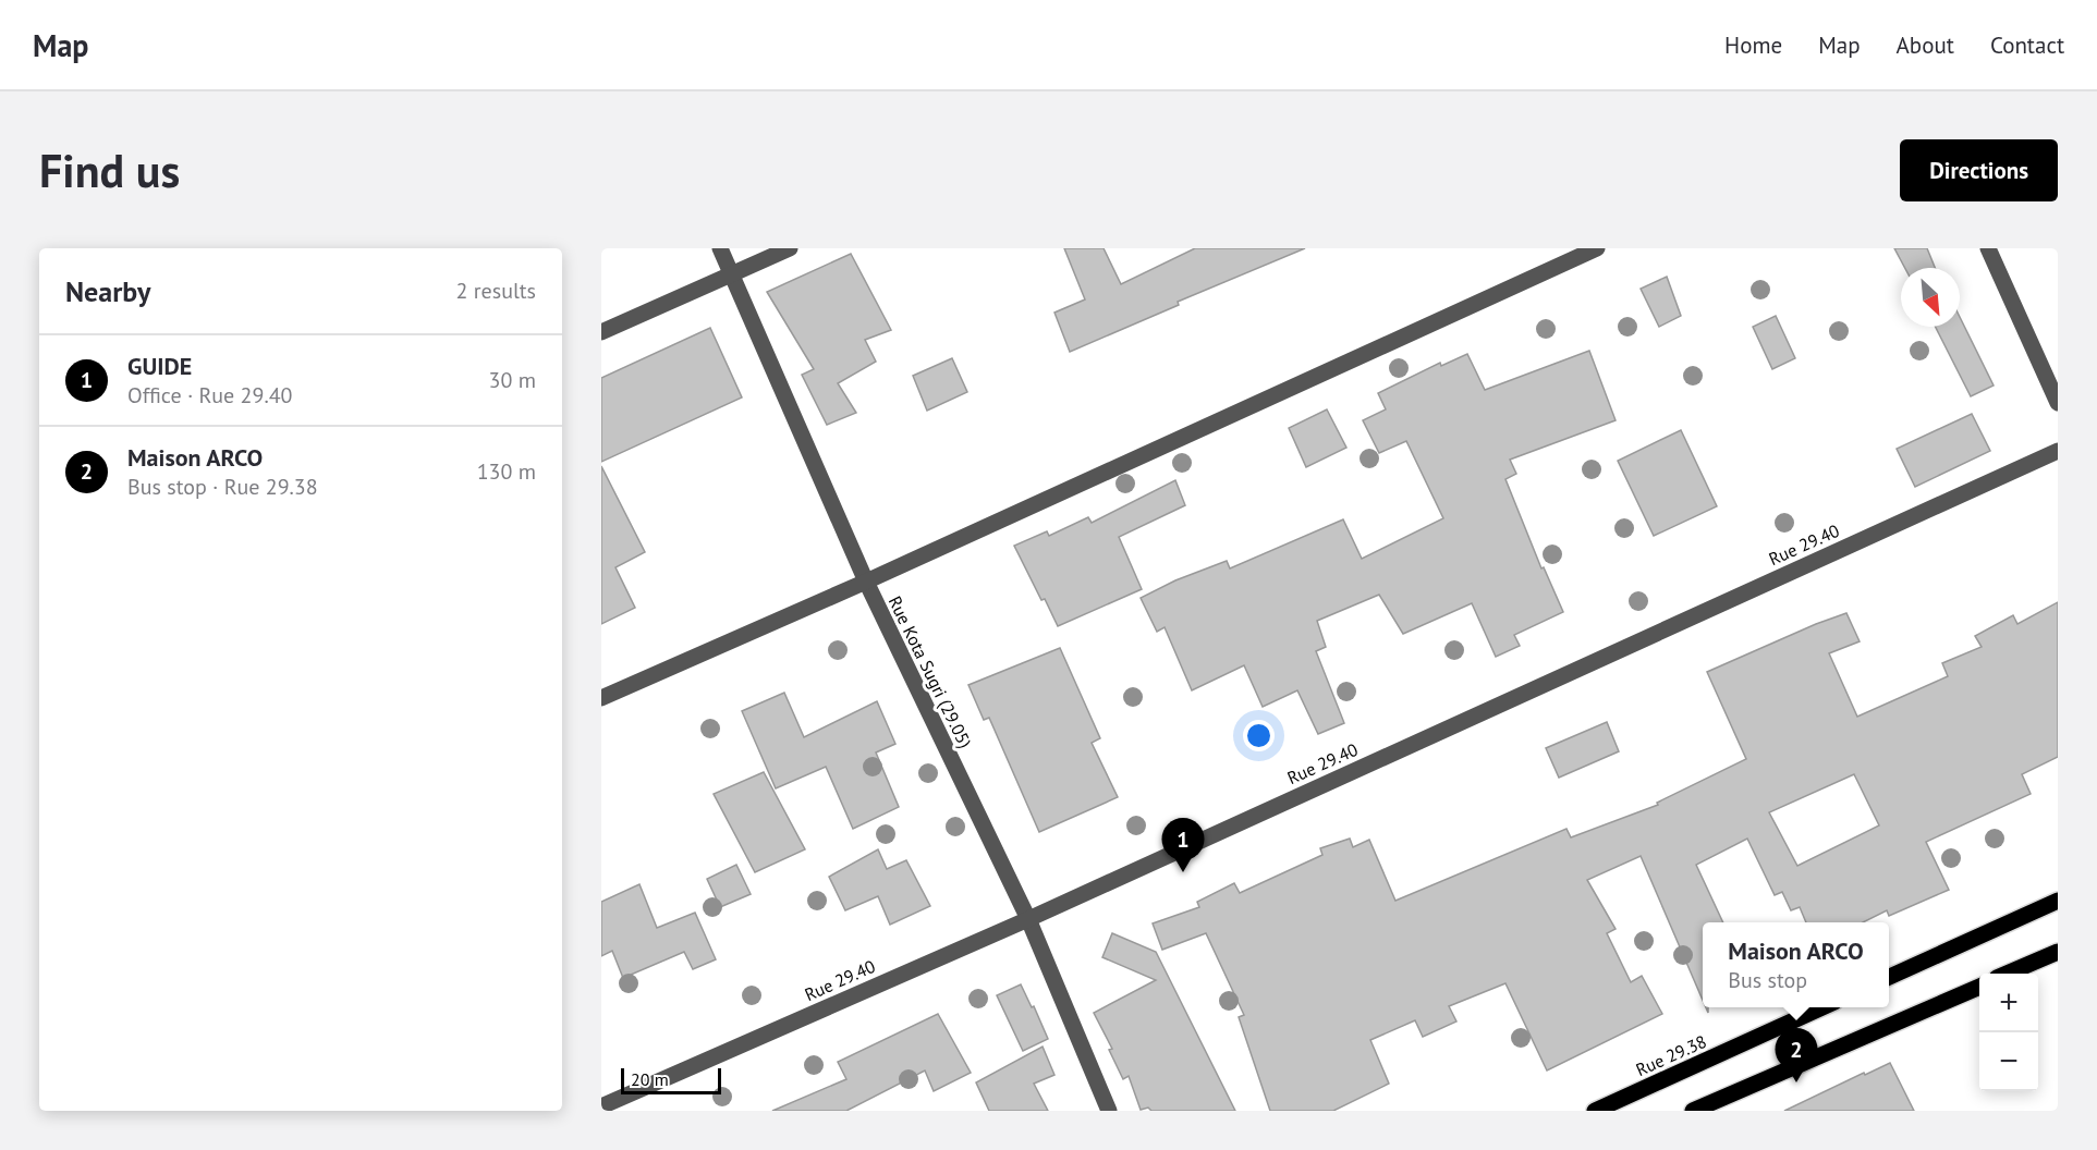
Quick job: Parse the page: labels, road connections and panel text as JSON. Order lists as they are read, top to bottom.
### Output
{
  "streets": {
    "main road": ["Rue 29.38"],
    "street": ["Rue 29.40", "Rue Kota Sugri (29.05)"]
  },
  "crossings": [
    ["Rue 29.40", "Rue Kota Sugri (29.05)"]
  ],
  "scale_bar": "20 m",
  "north": "bottom right",
  "page": {
    "header": "Map",
    "nav": [
      "Home",
      "Map",
      "About",
      "Contact"
    ],
    "buttons": "Directions",
    "title": "Find us",
    "heading": ["Nearby", "2 results"],
    "list": [
      {
        "mark": "1",
        "name": "GUIDE",
        "note": "Office · Rue 29.40",
        "value": "30 m"
      },
      {
        "mark": "2",
        "name": "Maison ARCO",
        "note": "Bus stop · Rue 29.38",
        "value": "130 m"
      }
    ],
    "pins": ["1", "2"],
    "popup": ["Maison ARCO", "Bus stop"],
    "map_buttons": ["+", "−"],
    "scale": "20 m"
  }
}
